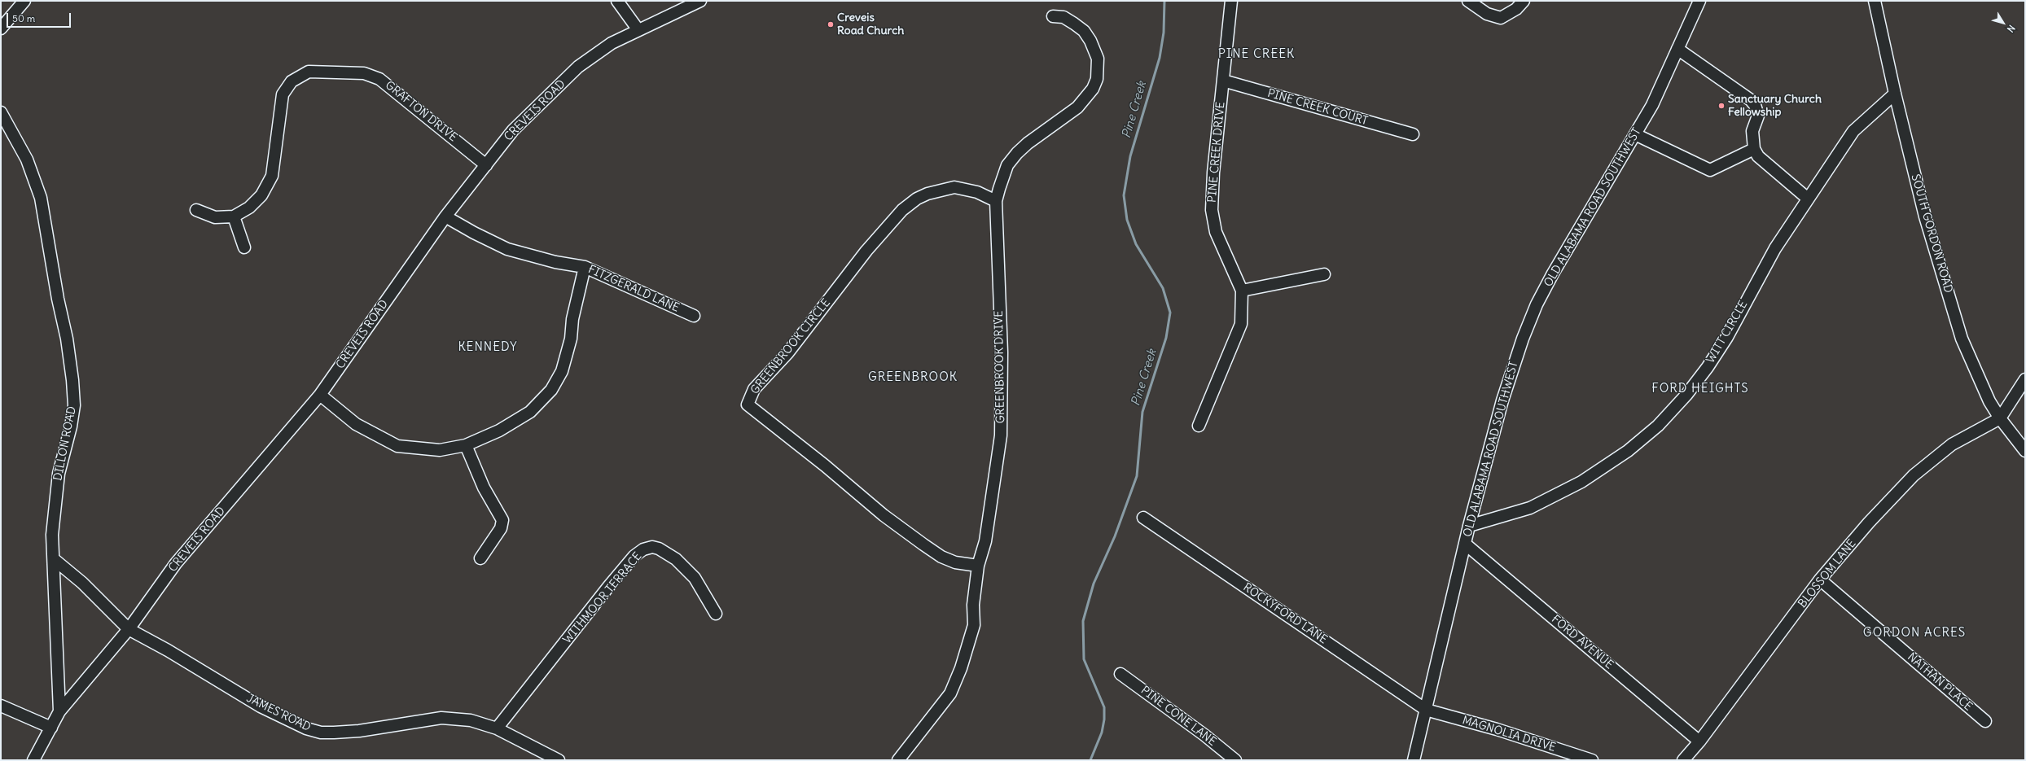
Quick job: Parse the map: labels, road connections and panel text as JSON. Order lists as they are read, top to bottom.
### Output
{
  "streets": {
    "street": [
      "PINE CREEK COURT",
      "CREVEIS ROAD",
      "GRAFTON DRIVE",
      "PINE CREEK DRIVE",
      "OLD ALABAMA ROAD SOUTHWEST",
      "SOUTH GORDON ROAD",
      "FITZGERALD LANE",
      "WITT CIRCLE",
      "GREENBROOK CIRCLE",
      "GREENBROOK DRIVE",
      "DILLON ROAD",
      "BLOSSOM LANE",
      "WITHMOOR TERRACE",
      "ROCKYFORD LANE",
      "FORD AVENUE",
      "NATHAN PLACE",
      "JAMES ROAD",
      "PINE CONE LANE",
      "MAGNOLIA DRIVE"
    ]
  },
  "crossings": [
    ["PINE CREEK COURT", "PINE CREEK DRIVE"],
    ["CREVEIS ROAD", "GRAFTON DRIVE"],
    ["CREVEIS ROAD", "FITZGERALD LANE"],
    ["CREVEIS ROAD", "DILLON ROAD"],
    ["CREVEIS ROAD", "JAMES ROAD"],
    ["OLD ALABAMA ROAD SOUTHWEST", "WITT CIRCLE"],
    ["OLD ALABAMA ROAD SOUTHWEST", "ROCKYFORD LANE"],
    ["OLD ALABAMA ROAD SOUTHWEST", "FORD AVENUE"],
    ["OLD ALABAMA ROAD SOUTHWEST", "MAGNOLIA DRIVE"],
    ["SOUTH GORDON ROAD", "WITT CIRCLE"],
    ["SOUTH GORDON ROAD", "BLOSSOM LANE"],
    ["GREENBROOK CIRCLE", "GREENBROOK DRIVE"],
    ["DILLON ROAD", "JAMES ROAD"],
    ["BLOSSOM LANE", "FORD AVENUE"],
    ["BLOSSOM LANE", "NATHAN PLACE"],
    ["WITHMOOR TERRACE", "JAMES ROAD"],
    ["ROCKYFORD LANE", "MAGNOLIA DRIVE"]
  ],
  "districts": [
    "PINE CREEK",
    "KENNEDY",
    "GREENBROOK",
    "FORD HEIGHTS",
    "GORDON ACRES"
  ],
  "water": ["Pine Creek"],
  "places": ["Creveis Road Church", "Sanctuary Church Fellowship"],
  "scale_bar": "50 m",
  "north": "bottom right"
}
